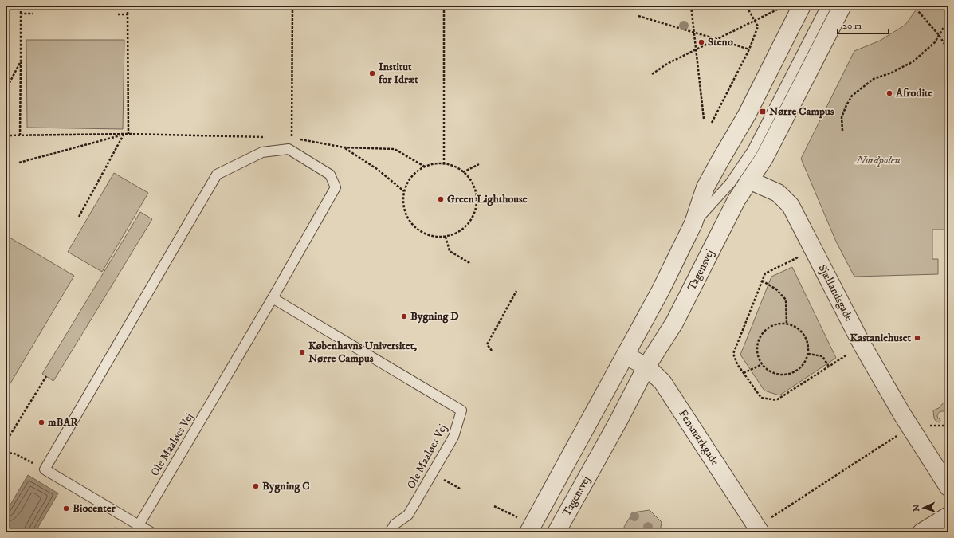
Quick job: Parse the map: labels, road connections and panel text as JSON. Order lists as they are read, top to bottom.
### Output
{
  "streets": {
    "street": ["Tagensvej", "Sjællandsgade", "Fensmarkgade"],
    "lane": ["Ole Maaløes Vej"]
  },
  "crossings": [
    ["Tagensvej", "Sjællandsgade"],
    ["Tagensvej", "Fensmarkgade"]
  ],
  "parks": ["Nordpolen"],
  "places": {
    "other": [
      "Steno",
      "Institut for Idræt",
      "Afrodite",
      "Green Lighthouse",
      "Bygning D",
      "Kastaniehuset",
      "Københavns Universitet, Nørre Campus",
      "mBAR",
      "Bygning C",
      "Biocenter"
    ],
    "transit": ["Nørre Campus"]
  },
  "scale_bar": "20 m",
  "north": "left"
}
